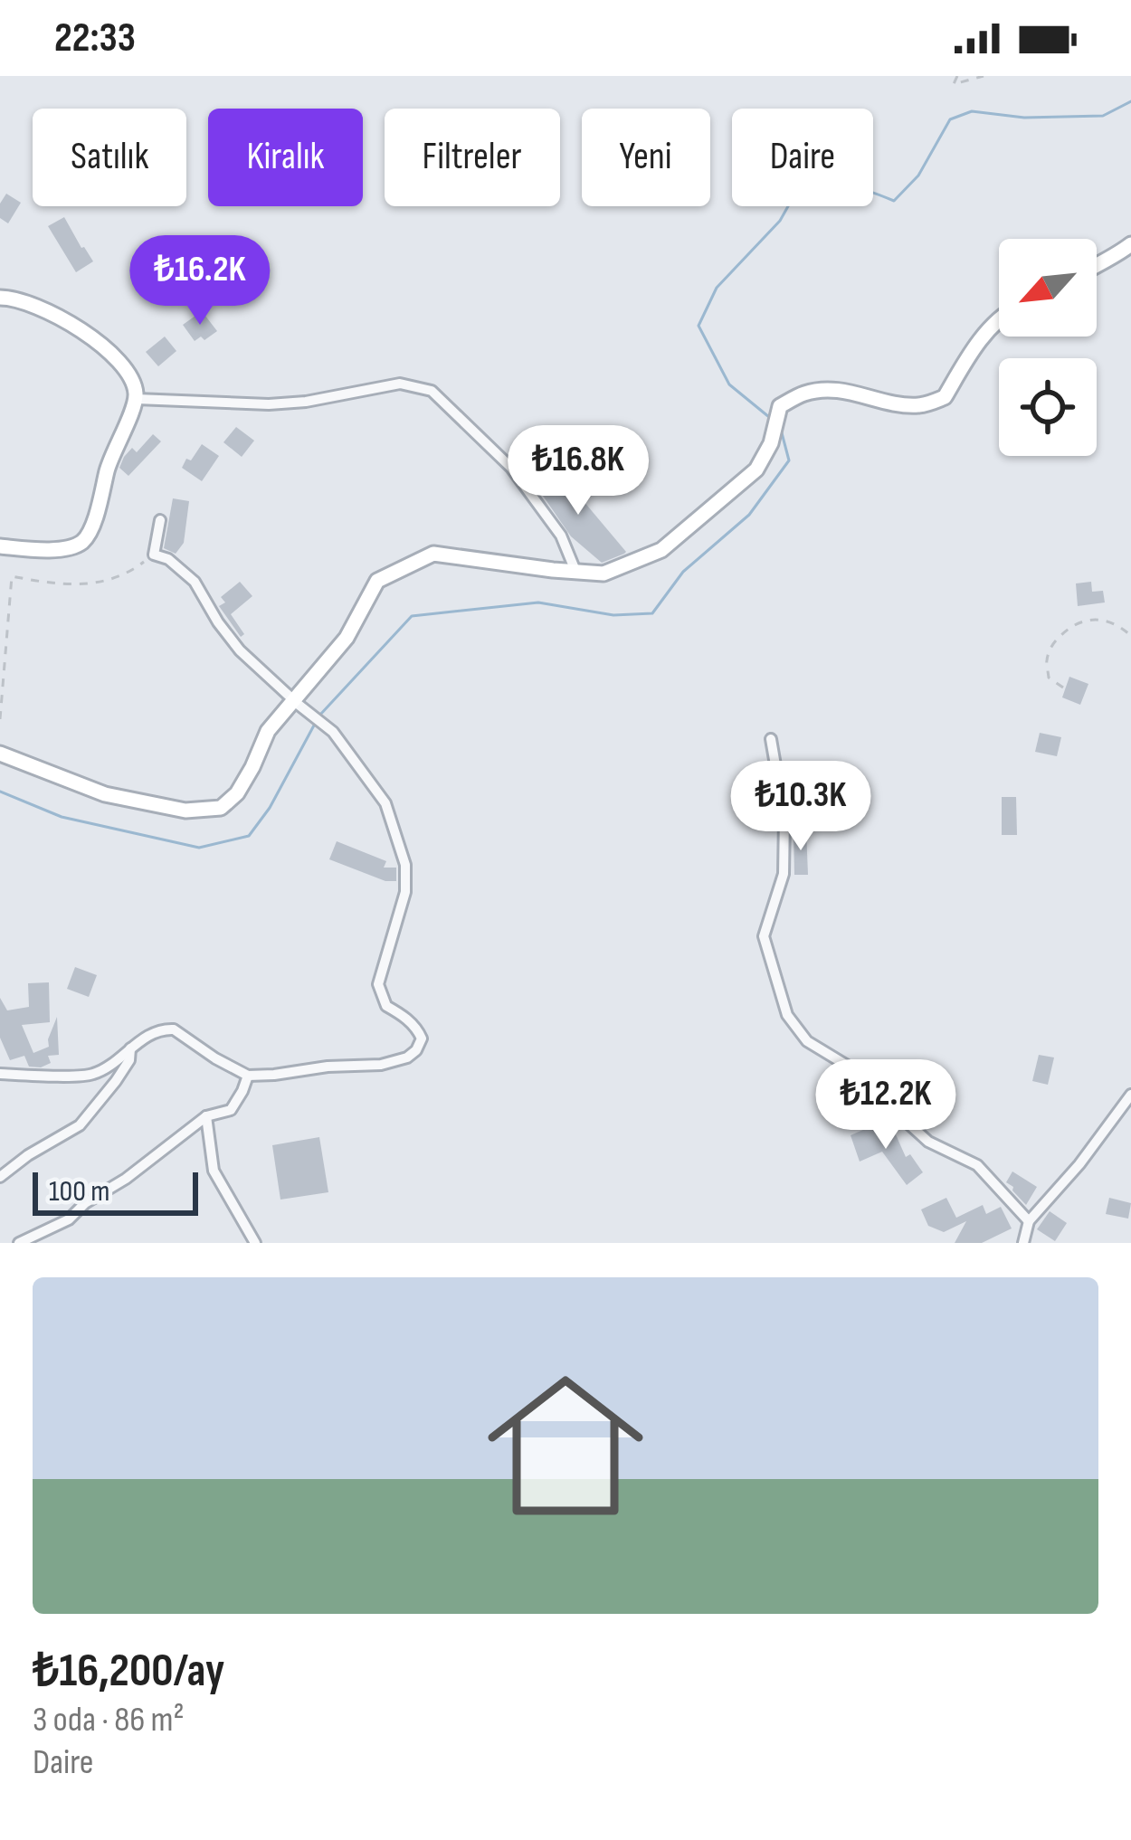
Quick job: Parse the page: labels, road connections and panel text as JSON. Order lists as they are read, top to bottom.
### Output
{
  "scale_bar": "100 m",
  "north": "bottom left",
  "page": {
    "status": "22:33",
    "chip": [
      "Satılık",
      "Kiralık",
      "Filtreler",
      "Yeni",
      "Daire"
    ],
    "price": [
      "₺16.2K",
      "₺16.8K",
      "₺10.3K",
      "₺12.2K"
    ],
    "scale": "100 m",
    "list": [
      {
        "name": "₺16,200/ay",
        "note": "3 oda · 86 m² · Daire"
      }
    ]
  }
}
